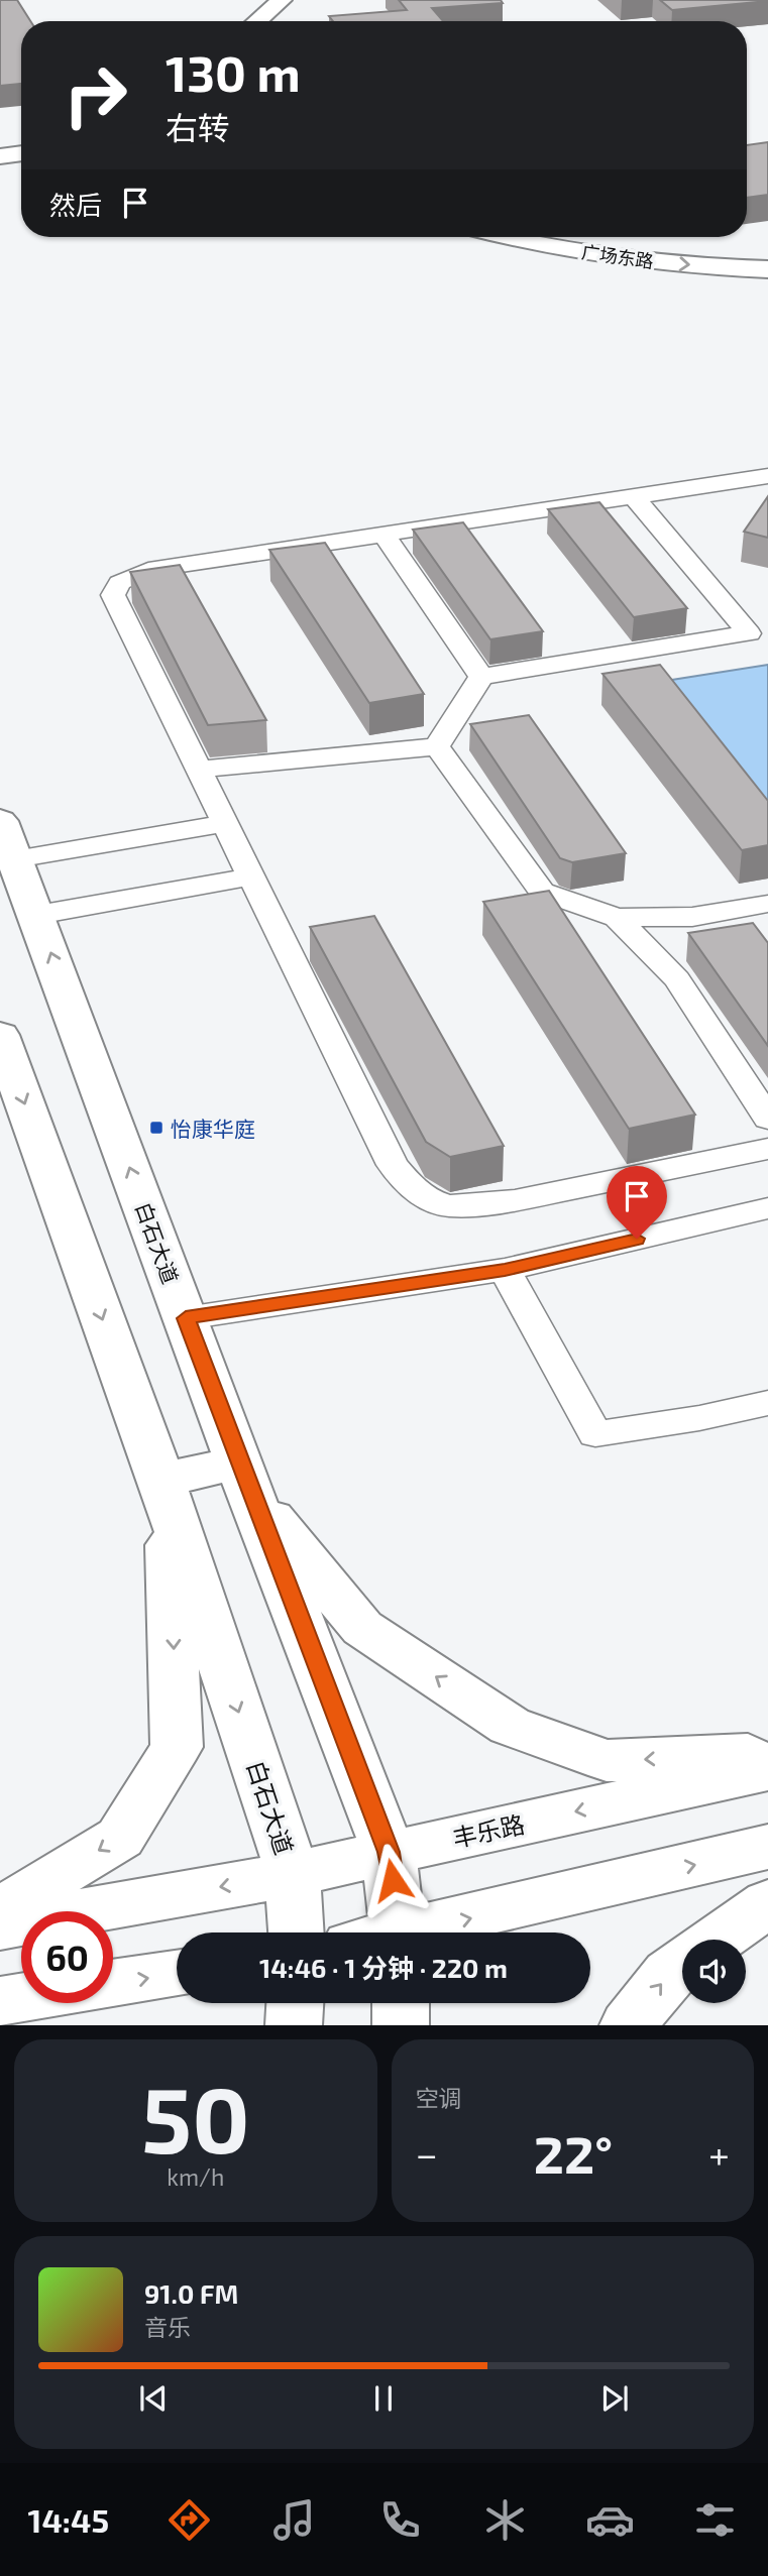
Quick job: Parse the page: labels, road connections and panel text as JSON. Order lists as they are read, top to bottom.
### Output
{
  "streets": {
    "main road": ["广场东路", "白石大道", "丰乐路"]
  },
  "crossings": [
    ["白石大道", "丰乐路"]
  ],
  "one_way": ["广场东路"],
  "places": {
    "transit": ["怡康华庭"]
  },
  "page": {
    "turn": ["130 m", "右转"],
    "then": "然后",
    "limit": "60",
    "trip": "14:46 · 1 分钟 · 220 m",
    "tile": [
      ["50", "km/h"],
      "空调"
    ],
    "heat": ["−", "22°", "+"],
    "song": ["91.0 FM", "音乐"],
    "tabs": "14:45"
  }
}
